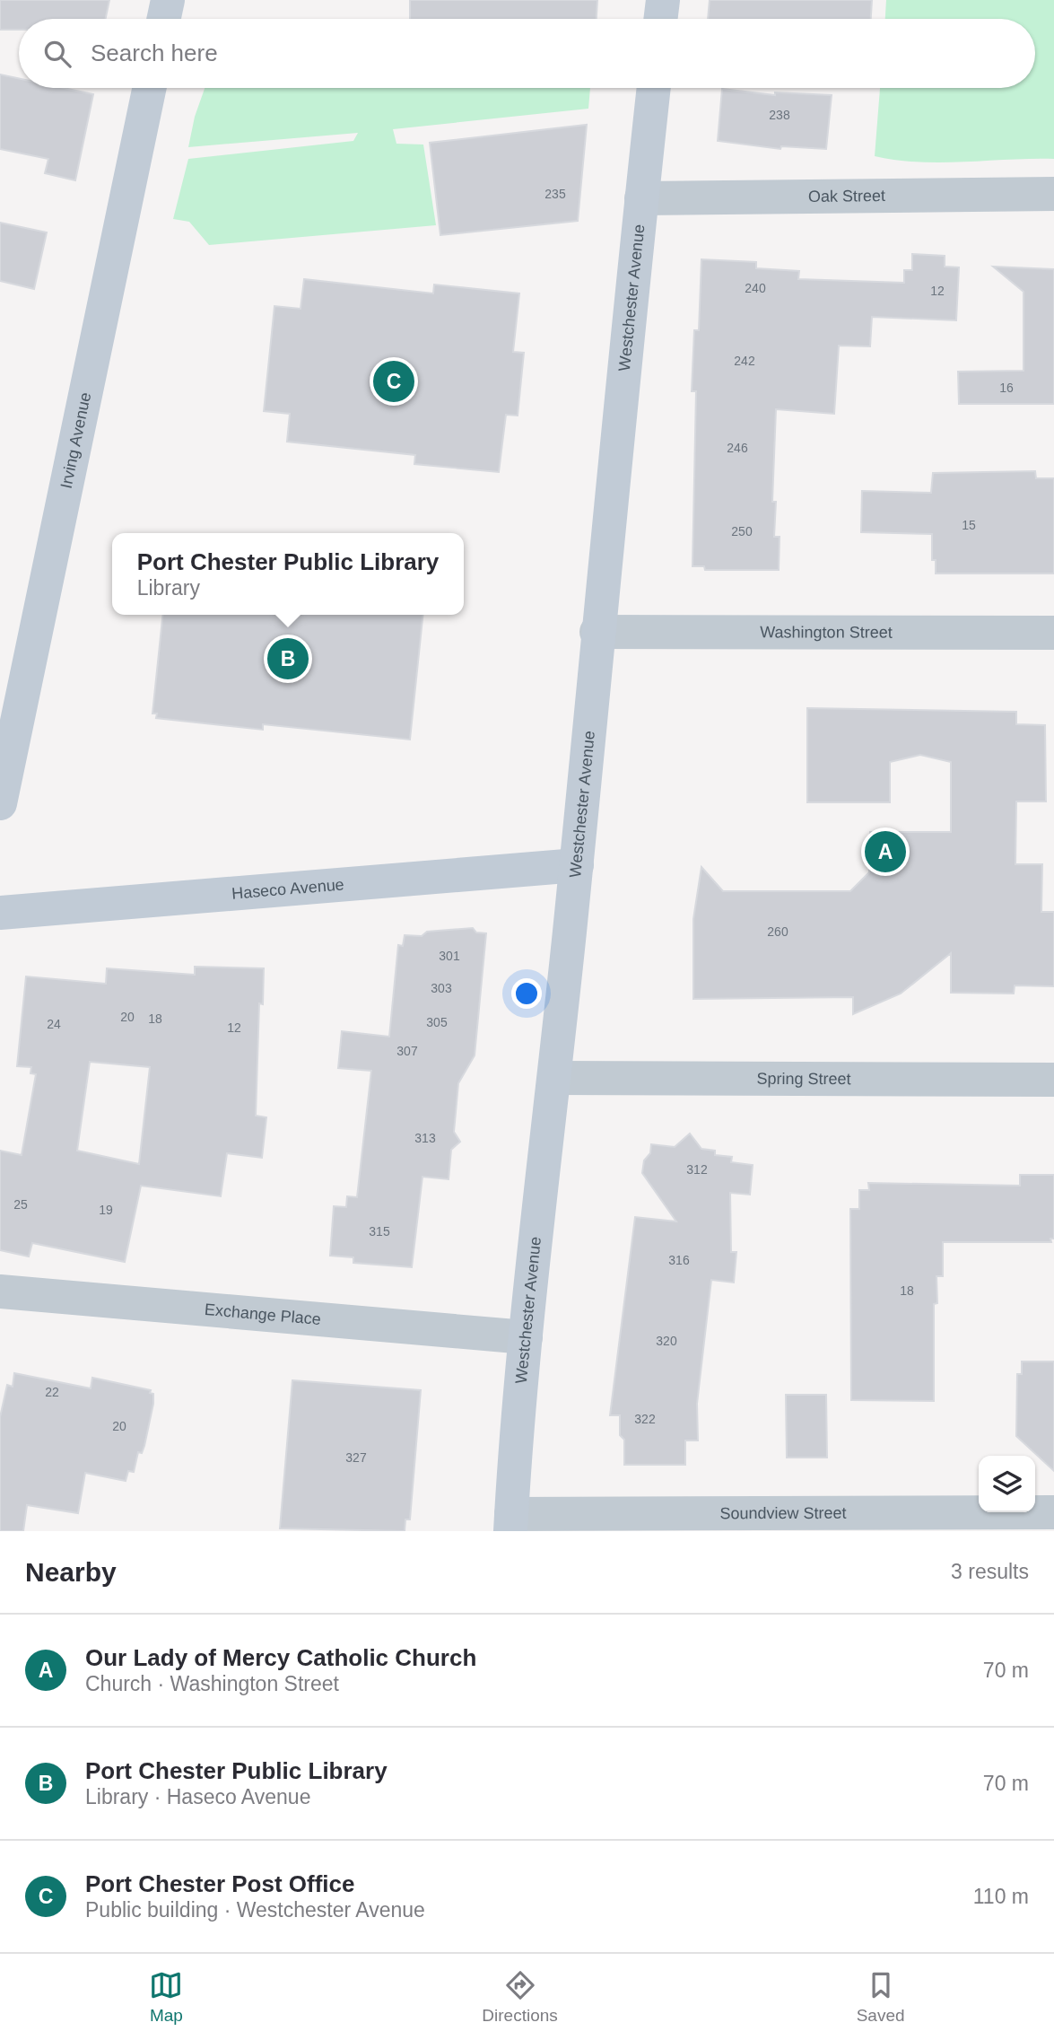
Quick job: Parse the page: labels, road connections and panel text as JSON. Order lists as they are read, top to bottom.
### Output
{
  "streets": {
    "main road": ["Westchester Avenue", "Irving Avenue", "Haseco Avenue"],
    "street": [
      "Oak Street",
      "Washington Street",
      "Spring Street",
      "Exchange Place",
      "Soundview Street"
    ]
  },
  "crossings": [
    ["Oak Street", "Westchester Avenue"],
    ["Westchester Avenue", "Washington Street"],
    ["Westchester Avenue", "Haseco Avenue"],
    ["Westchester Avenue", "Spring Street"],
    ["Westchester Avenue", "Exchange Place"],
    ["Westchester Avenue", "Soundview Street"]
  ],
  "house_numbers": [
    "238",
    "235",
    "240",
    "12",
    "242",
    "16",
    "246",
    "15",
    "250",
    "260",
    "301",
    "303",
    "20",
    "18",
    "305",
    "24",
    "12",
    "307",
    "313",
    "312",
    "25",
    "19",
    "315",
    "316",
    "18",
    "320",
    "22",
    "322",
    "20",
    "327"
  ],
  "page": {
    "search": "Search here",
    "pins": ["C", "B", "A"],
    "popup": ["Port Chester Public Library", "Library"],
    "heading": ["Nearby", "3 results"],
    "list": [
      {
        "mark": "A",
        "name": "Our Lady of Mercy Catholic Church",
        "note": "Church · Washington Street",
        "value": "70 m"
      },
      {
        "mark": "B",
        "name": "Port Chester Public Library",
        "note": "Library · Haseco Avenue",
        "value": "70 m"
      },
      {
        "mark": "C",
        "name": "Port Chester Post Office",
        "note": "Public building · Westchester Avenue",
        "value": "110 m"
      }
    ],
    "nav": ["Map", "Directions", "Saved"]
  }
}
